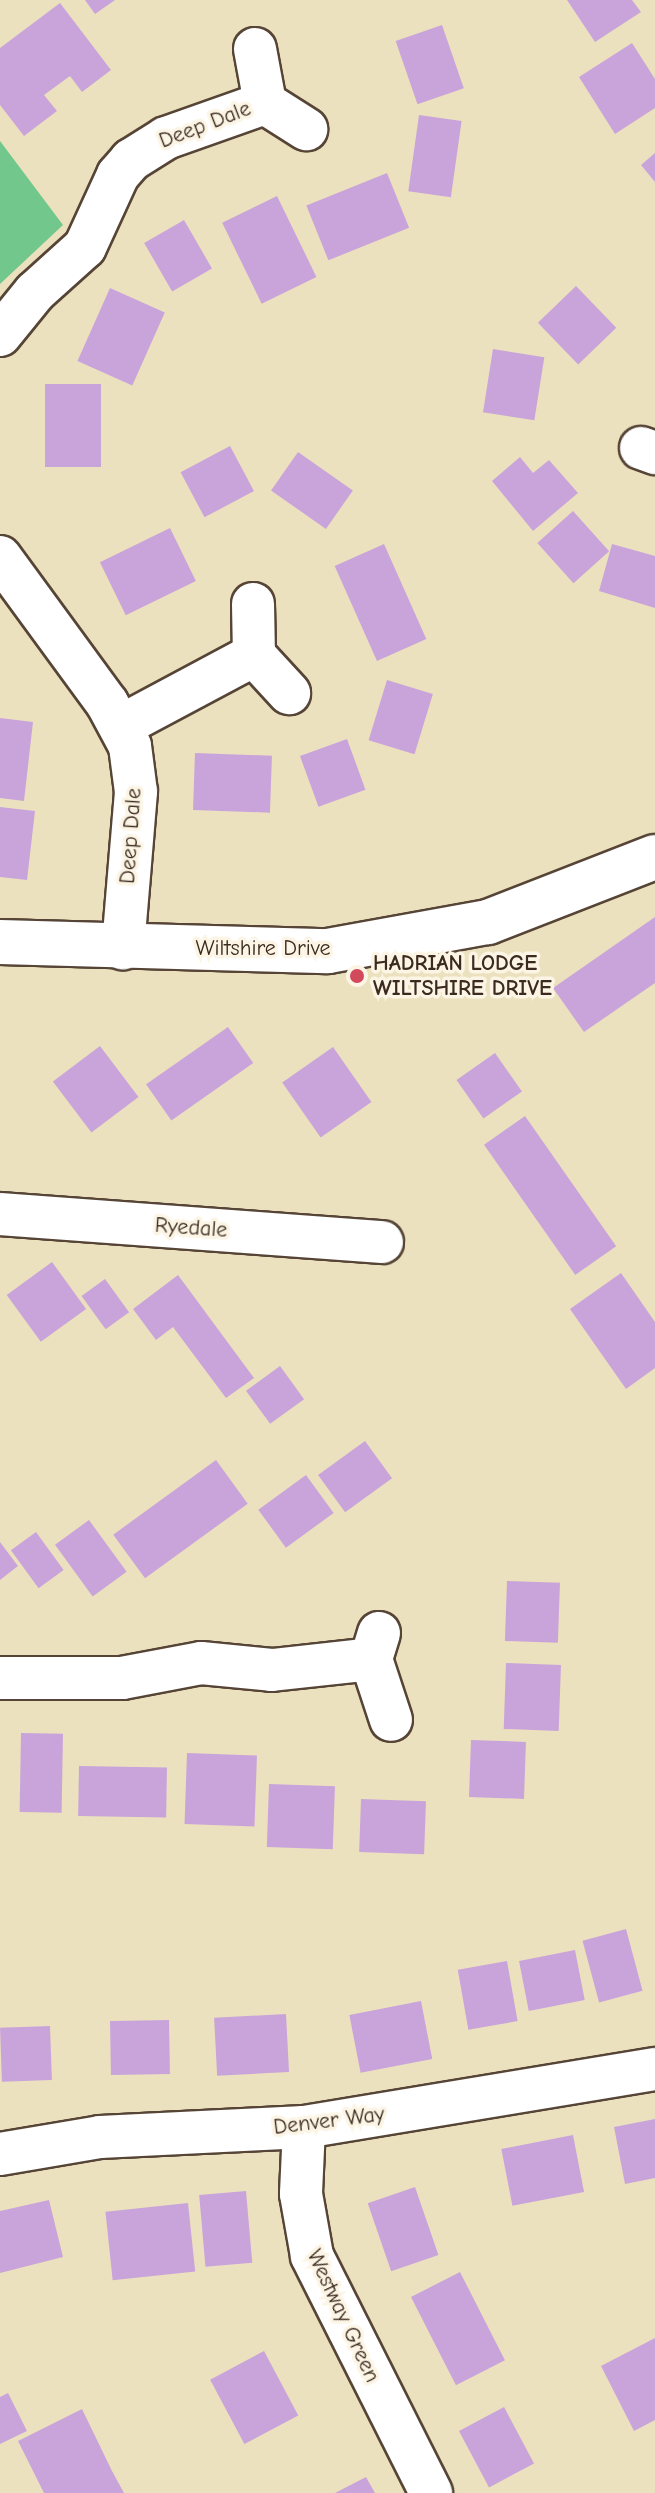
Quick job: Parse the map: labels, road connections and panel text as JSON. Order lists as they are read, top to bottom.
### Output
{
  "streets": {
    "street": [
      "Deep Dale",
      "Wiltshire Drive",
      "Ryedale",
      "Denver Way",
      "Westway Green"
    ]
  },
  "crossings": [
    ["Deep Dale", "Wiltshire Drive"],
    ["Denver Way", "Westway Green"]
  ],
  "places": ["HADRIAN LODGE WILTSHIRE DRIVE"]
}
